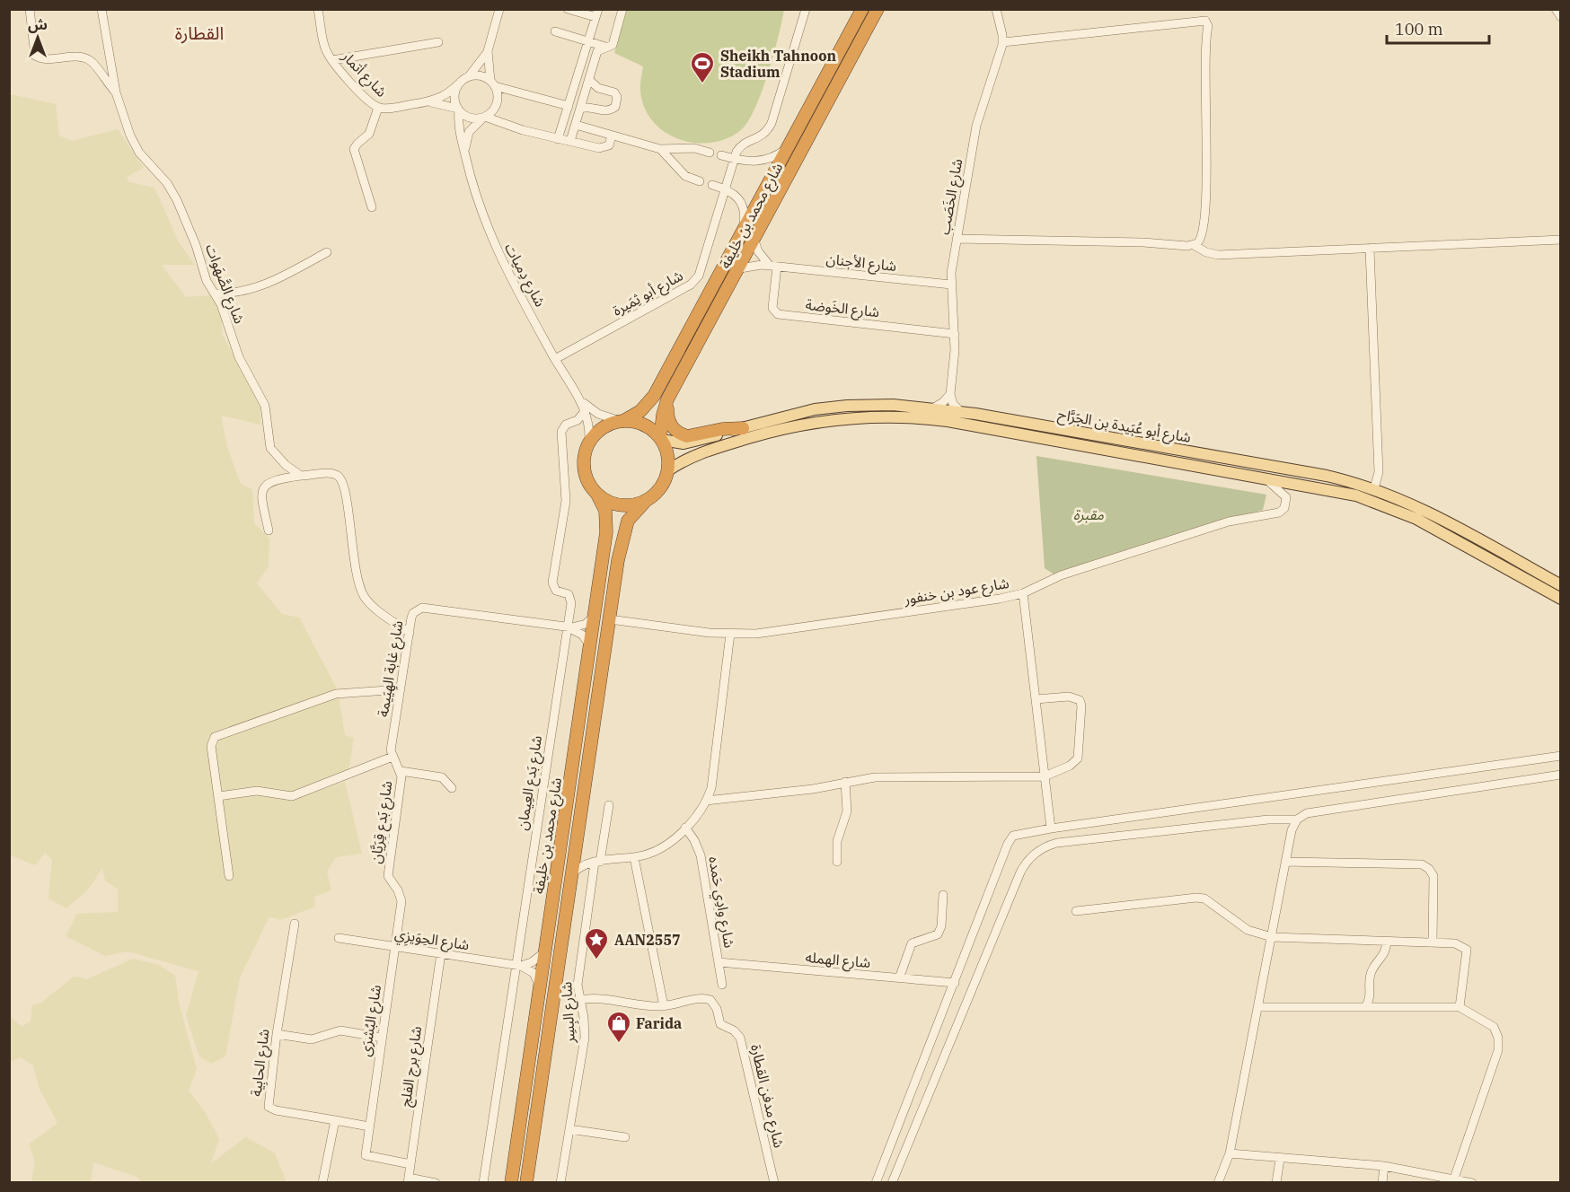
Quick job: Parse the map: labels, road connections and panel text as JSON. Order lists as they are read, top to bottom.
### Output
{
  "streets": {
    "highway": ["شارع محمد بن خليفة"],
    "main road": ["شارع أبو عُبَيدة بن الجَرَّاح"],
    "street": [
      "شارع أتمار",
      "شارع الخَصَب",
      "شارع الأجنان",
      "شارع دِميات",
      "شارع الصَّهَوات",
      "شارع أبو ثِمَيرة",
      "شارع الخَوضة",
      "شارع عود بن خنفور",
      "شارع غابة الهِيَيمة",
      "شارع بَدع العِيمان",
      "شارع بَدع قِرَيَّان",
      "شارع وادِي حَمده",
      "شارع الحِوَيزِي",
      "شارع الهمله",
      "شارع البِسِر",
      "شارع البُشرَى",
      "شارع الحابِية",
      "شارع برج الفلج",
      "شارع مدفن القطارة"
    ]
  },
  "crossings": [
    ["شارع أتمار", "شارع دِميات"],
    ["شارع الخَصَب", "شارع الأجنان"],
    ["شارع الخَصَب", "شارع الخَوضة"],
    ["شارع محمد بن خليفة", "شارع الأجنان"],
    ["شارع محمد بن خليفة", "شارع دِميات"],
    ["شارع محمد بن خليفة", "شارع أبو عُبَيدة بن الجَرَّاح"],
    ["شارع محمد بن خليفة", "شارع عود بن خنفور"],
    ["شارع الأجنان", "شارع الخَوضة"],
    ["شارع دِميات", "شارع أبو ثِمَيرة"],
    ["شارع دِميات", "شارع أبو عُبَيدة بن الجَرَّاح"],
    ["شارع دِميات", "شارع بَدع العِيمان"],
    ["شارع أبو عُبَيدة بن الجَرَّاح", "شارع عود بن خنفور"],
    ["شارع غابة الهِيَيمة", "شارع بَدع العِيمان"],
    ["شارع غابة الهِيَيمة", "شارع بَدع قِرَيَّان"],
    ["شارع بَدع العِيمان", "شارع الحِوَيزِي"],
    ["شارع بَدع قِرَيَّان", "شارع البُشرَى"],
    ["شارع وادِي حَمده", "شارع الهمله"],
    ["شارع الحِوَيزِي", "شارع البُشرَى"],
    ["شارع الحِوَيزِي", "شارع برج الفلج"],
    ["شارع البِسِر", "شارع مدفن القطارة"],
    ["شارع البُشرَى", "شارع برج الفلج"]
  ],
  "districts": ["القطارة"],
  "parks": ["مقبرة"],
  "places": {
    "sports": ["Sheikh Tahnoon Stadium"],
    "place": ["AAN2557"],
    "shop": ["Farida"]
  },
  "scale_bar": "100 m",
  "north": "top"
}
